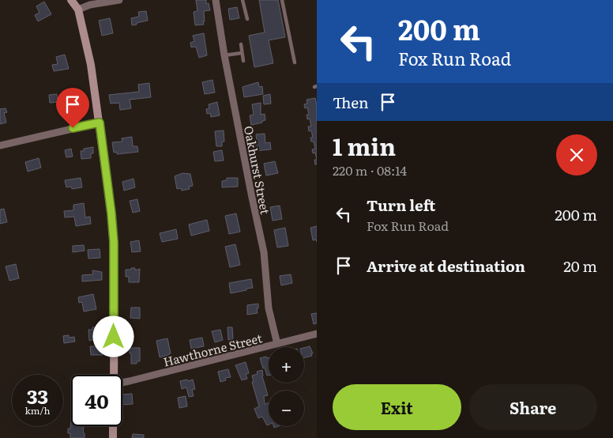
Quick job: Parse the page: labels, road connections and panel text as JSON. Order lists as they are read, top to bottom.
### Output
{
  "streets": {
    "street": ["Oakhurst Street", "Hawthorne Street"]
  },
  "crossings": [
    ["Oakhurst Street", "Hawthorne Street"]
  ],
  "page": {
    "turn": ["200 m", "Fox Run Road"],
    "then": "Then",
    "heading": ["1 min", "220 m · 08:14"],
    "list": [
      {
        "name": "Turn left",
        "note": "Fox Run Road",
        "value": "200 m"
      },
      {
        "name": "Arrive at destination",
        "value": "20 m"
      }
    ],
    "map_buttons": ["+", "−"],
    "speed": "33 km/h",
    "limit": "40",
    "buttons": ["Exit", "Share"]
  }
}
